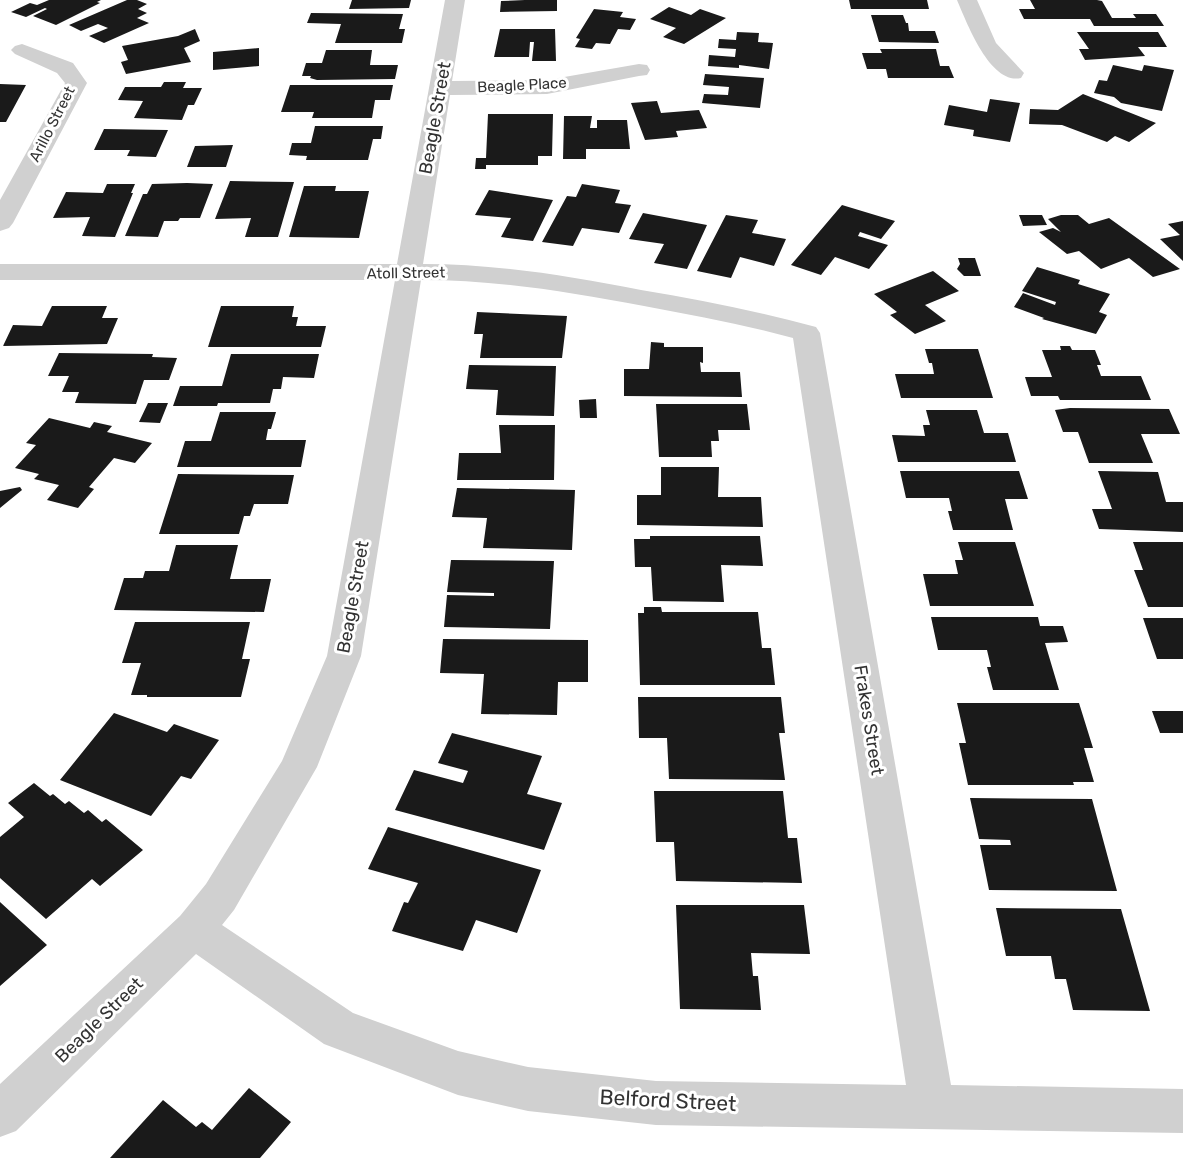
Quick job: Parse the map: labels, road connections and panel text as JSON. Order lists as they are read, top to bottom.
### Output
{
  "streets": {
    "street": [
      "Beagle Place",
      "Beagle Street",
      "Arillo Street",
      "Atoll Street",
      "Frakes Street",
      "Belford Street"
    ]
  },
  "crossings": [
    ["Beagle Place", "Beagle Street"],
    ["Beagle Street", "Atoll Street"],
    ["Beagle Street", "Belford Street"],
    ["Atoll Street", "Frakes Street"],
    ["Frakes Street", "Belford Street"]
  ]
}
